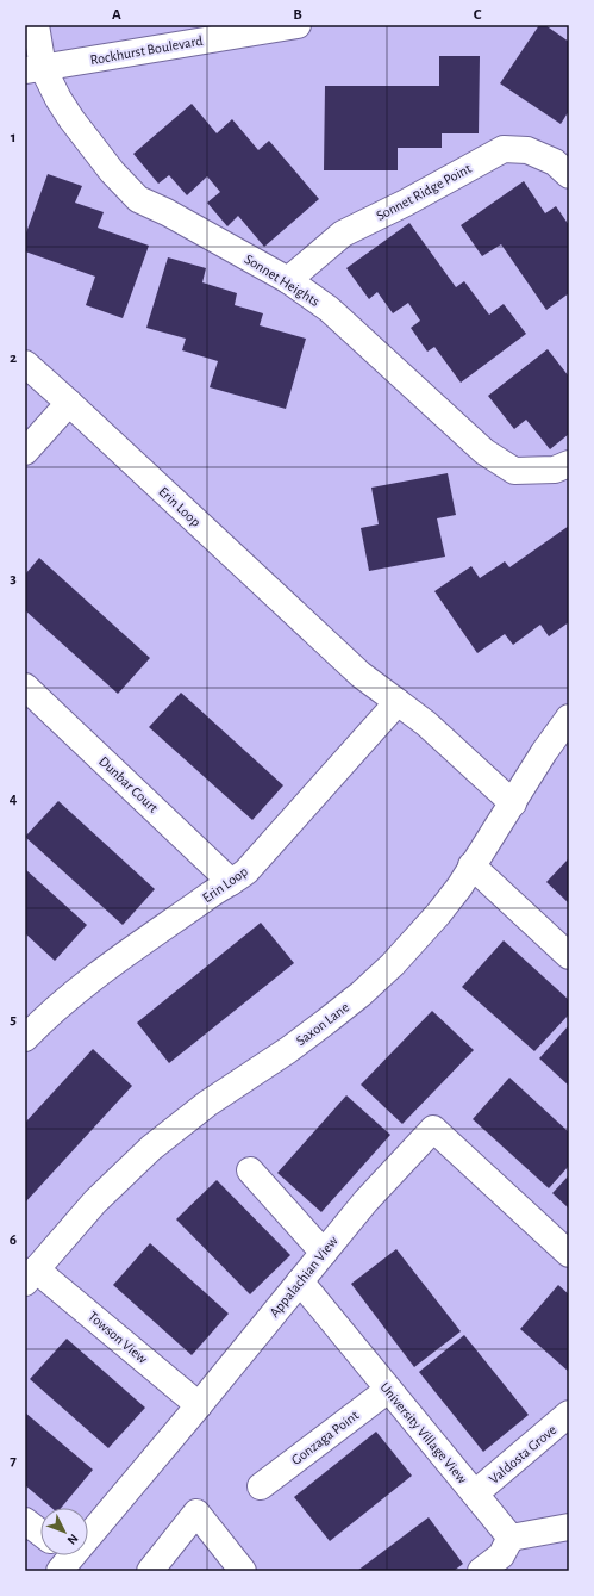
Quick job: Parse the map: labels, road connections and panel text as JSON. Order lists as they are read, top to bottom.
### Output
{
  "streets": {
    "street": [
      "Rockhurst Boulevard",
      "Sonnet Ridge Point",
      "Sonnet Heights",
      "Erin Loop",
      "Dunbar Court",
      "Saxon Lane",
      "Appalachian View",
      "Towson View",
      "University Village View",
      "Gonzaga Point",
      "Valdosta Grove"
    ]
  },
  "crossings": [
    ["Rockhurst Boulevard", "Sonnet Heights"],
    ["Sonnet Ridge Point", "Sonnet Heights"],
    ["Erin Loop", "Dunbar Court"],
    ["Erin Loop", "Saxon Lane"],
    ["Saxon Lane", "Towson View"],
    ["Appalachian View", "Towson View"],
    ["Appalachian View", "University Village View"],
    ["University Village View", "Gonzaga Point"],
    ["University Village View", "Valdosta Grove"]
  ],
  "north": "bottom right",
  "grid": {
    "columns": ["A", "B", "C"],
    "rows": [
      "1",
      "2",
      "3",
      "4",
      "5",
      "6",
      "7"
    ]
  }
}
